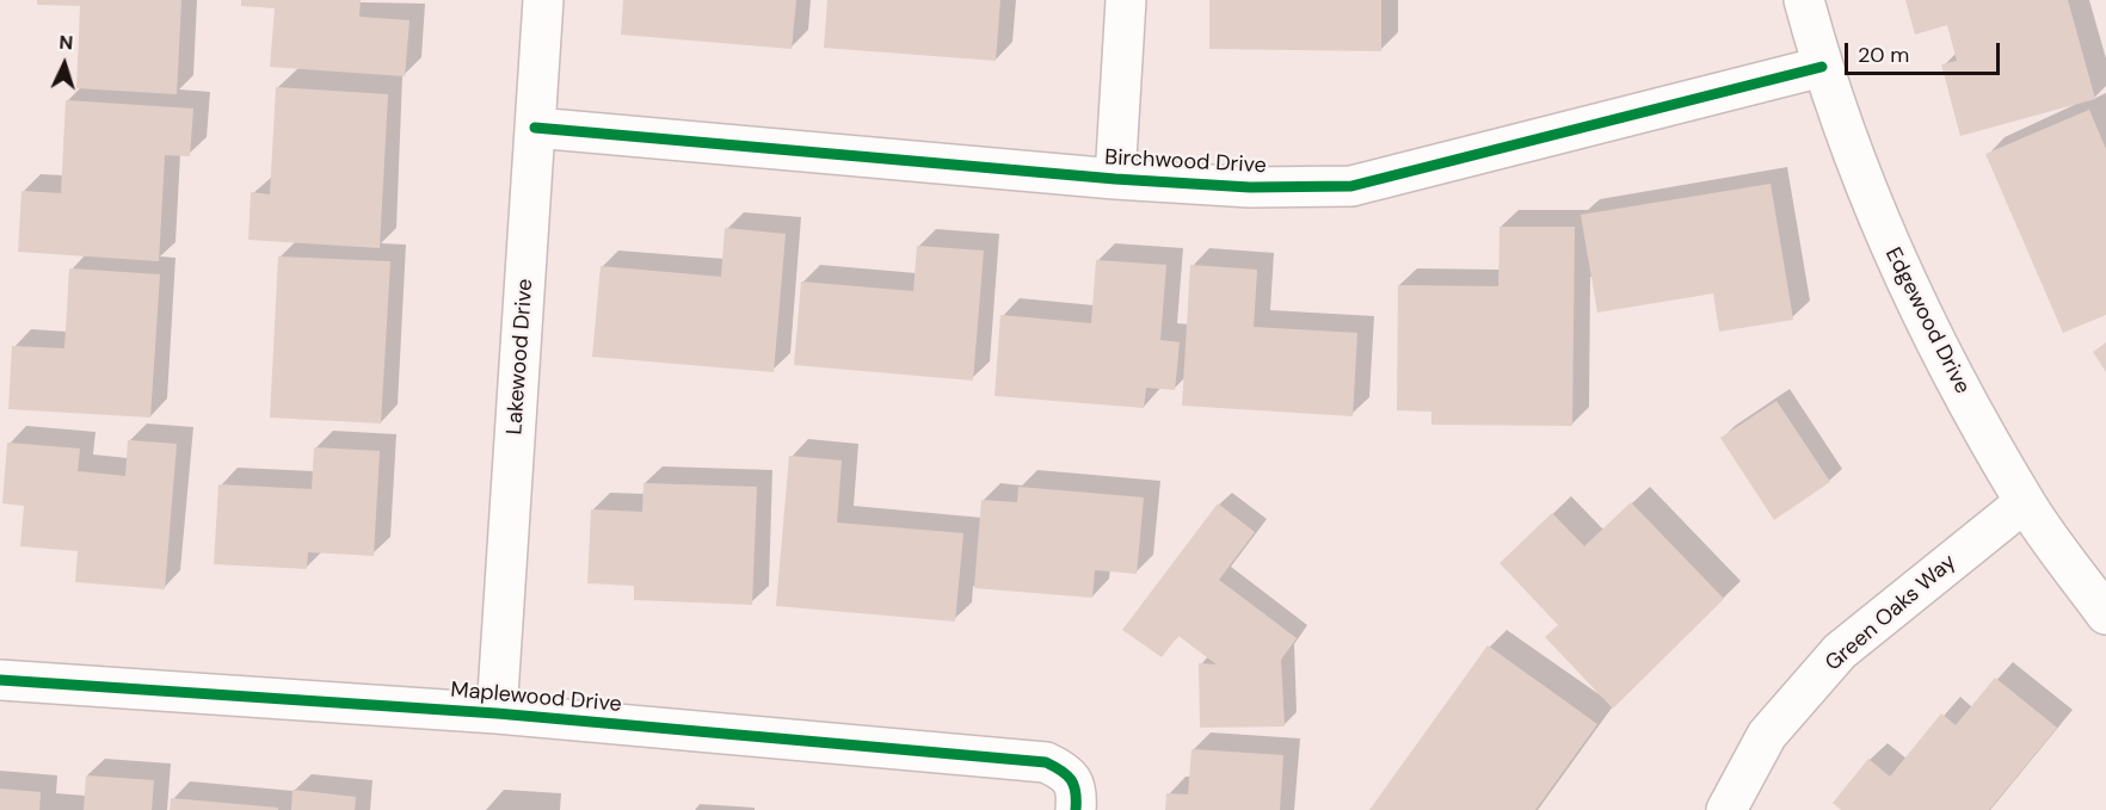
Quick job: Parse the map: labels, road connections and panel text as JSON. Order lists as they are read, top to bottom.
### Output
{
  "streets": {
    "street": [
      "Birchwood Drive",
      "Edgewood Drive",
      "Lakewood Drive",
      "Green Oaks Way",
      "Maplewood Drive"
    ]
  },
  "crossings": [
    ["Birchwood Drive", "Edgewood Drive"],
    ["Birchwood Drive", "Lakewood Drive"],
    ["Edgewood Drive", "Green Oaks Way"],
    ["Lakewood Drive", "Maplewood Drive"]
  ],
  "scale_bar": "20 m",
  "north": "top"
}
